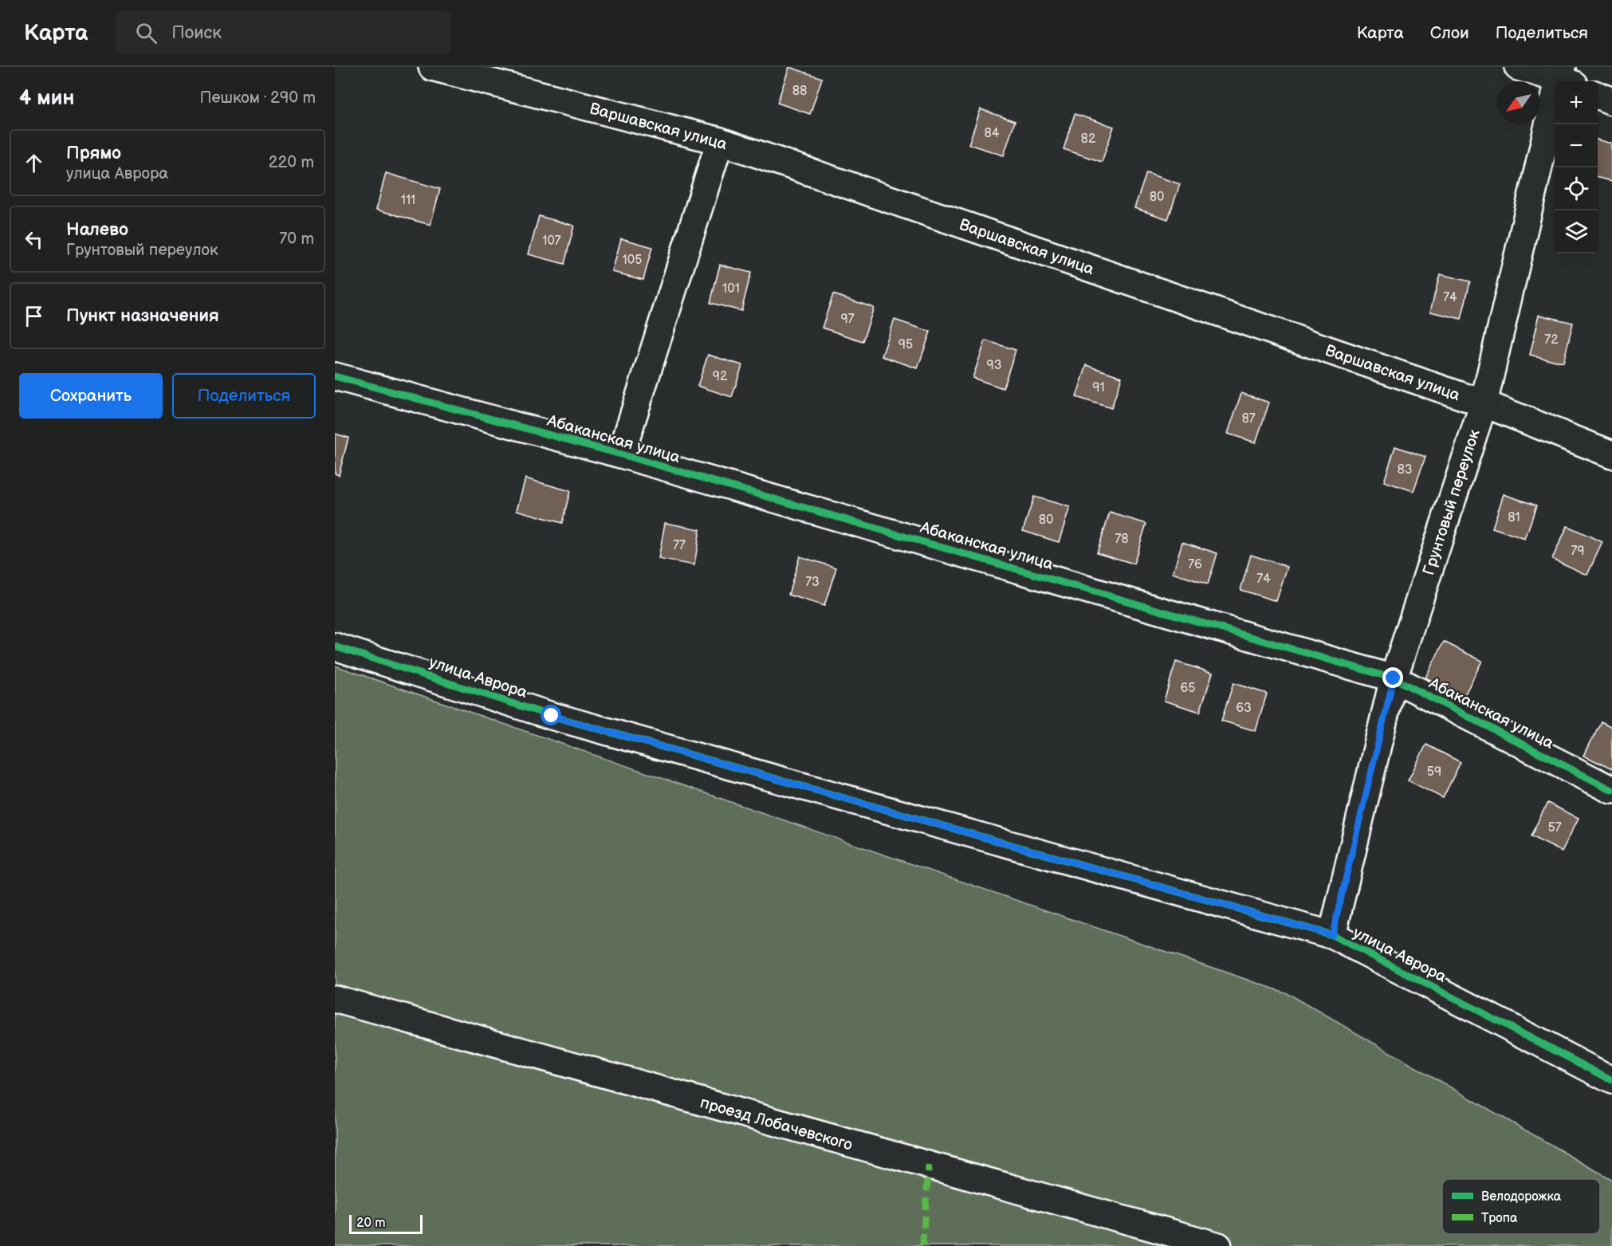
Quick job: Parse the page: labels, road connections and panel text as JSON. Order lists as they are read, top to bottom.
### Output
{
  "streets": {
    "street": [
      "Варшавская улица",
      "Абаканская улица",
      "Грунтовый переулок",
      "улица Аврора",
      "проезд Лобачевского"
    ]
  },
  "crossings": [
    ["Варшавская улица", "Грунтовый переулок"],
    ["Абаканская улица", "Грунтовый переулок"],
    ["Грунтовый переулок", "улица Аврора"]
  ],
  "house_numbers": [
    "88",
    "84",
    "82",
    "80",
    "111",
    "107",
    "105",
    "101",
    "74",
    "97",
    "72",
    "95",
    "93",
    "92",
    "91",
    "87",
    "83",
    "81",
    "80",
    "78",
    "77",
    "79",
    "76",
    "74",
    "73",
    "65",
    "63",
    "59",
    "57"
  ],
  "legend": ["Велодорожка", "Тропа"],
  "scale_bar": "20 m",
  "north": "bottom left",
  "page": {
    "header": "Карта",
    "search": "Поиск",
    "nav": ["Карта", "Слои", "Поделиться"],
    "heading": ["4 мин", "Пешком · 290 m"],
    "map_buttons": ["+", "−"],
    "list": [
      ["Прямо", "улица Аврора", "220 m"],
      ["Налево", "Грунтовый переулок", "70 m"],
      "Пункт назначения"
    ],
    "buttons": ["Сохранить", "Поделиться"],
    "scale": "20 m"
  }
}
